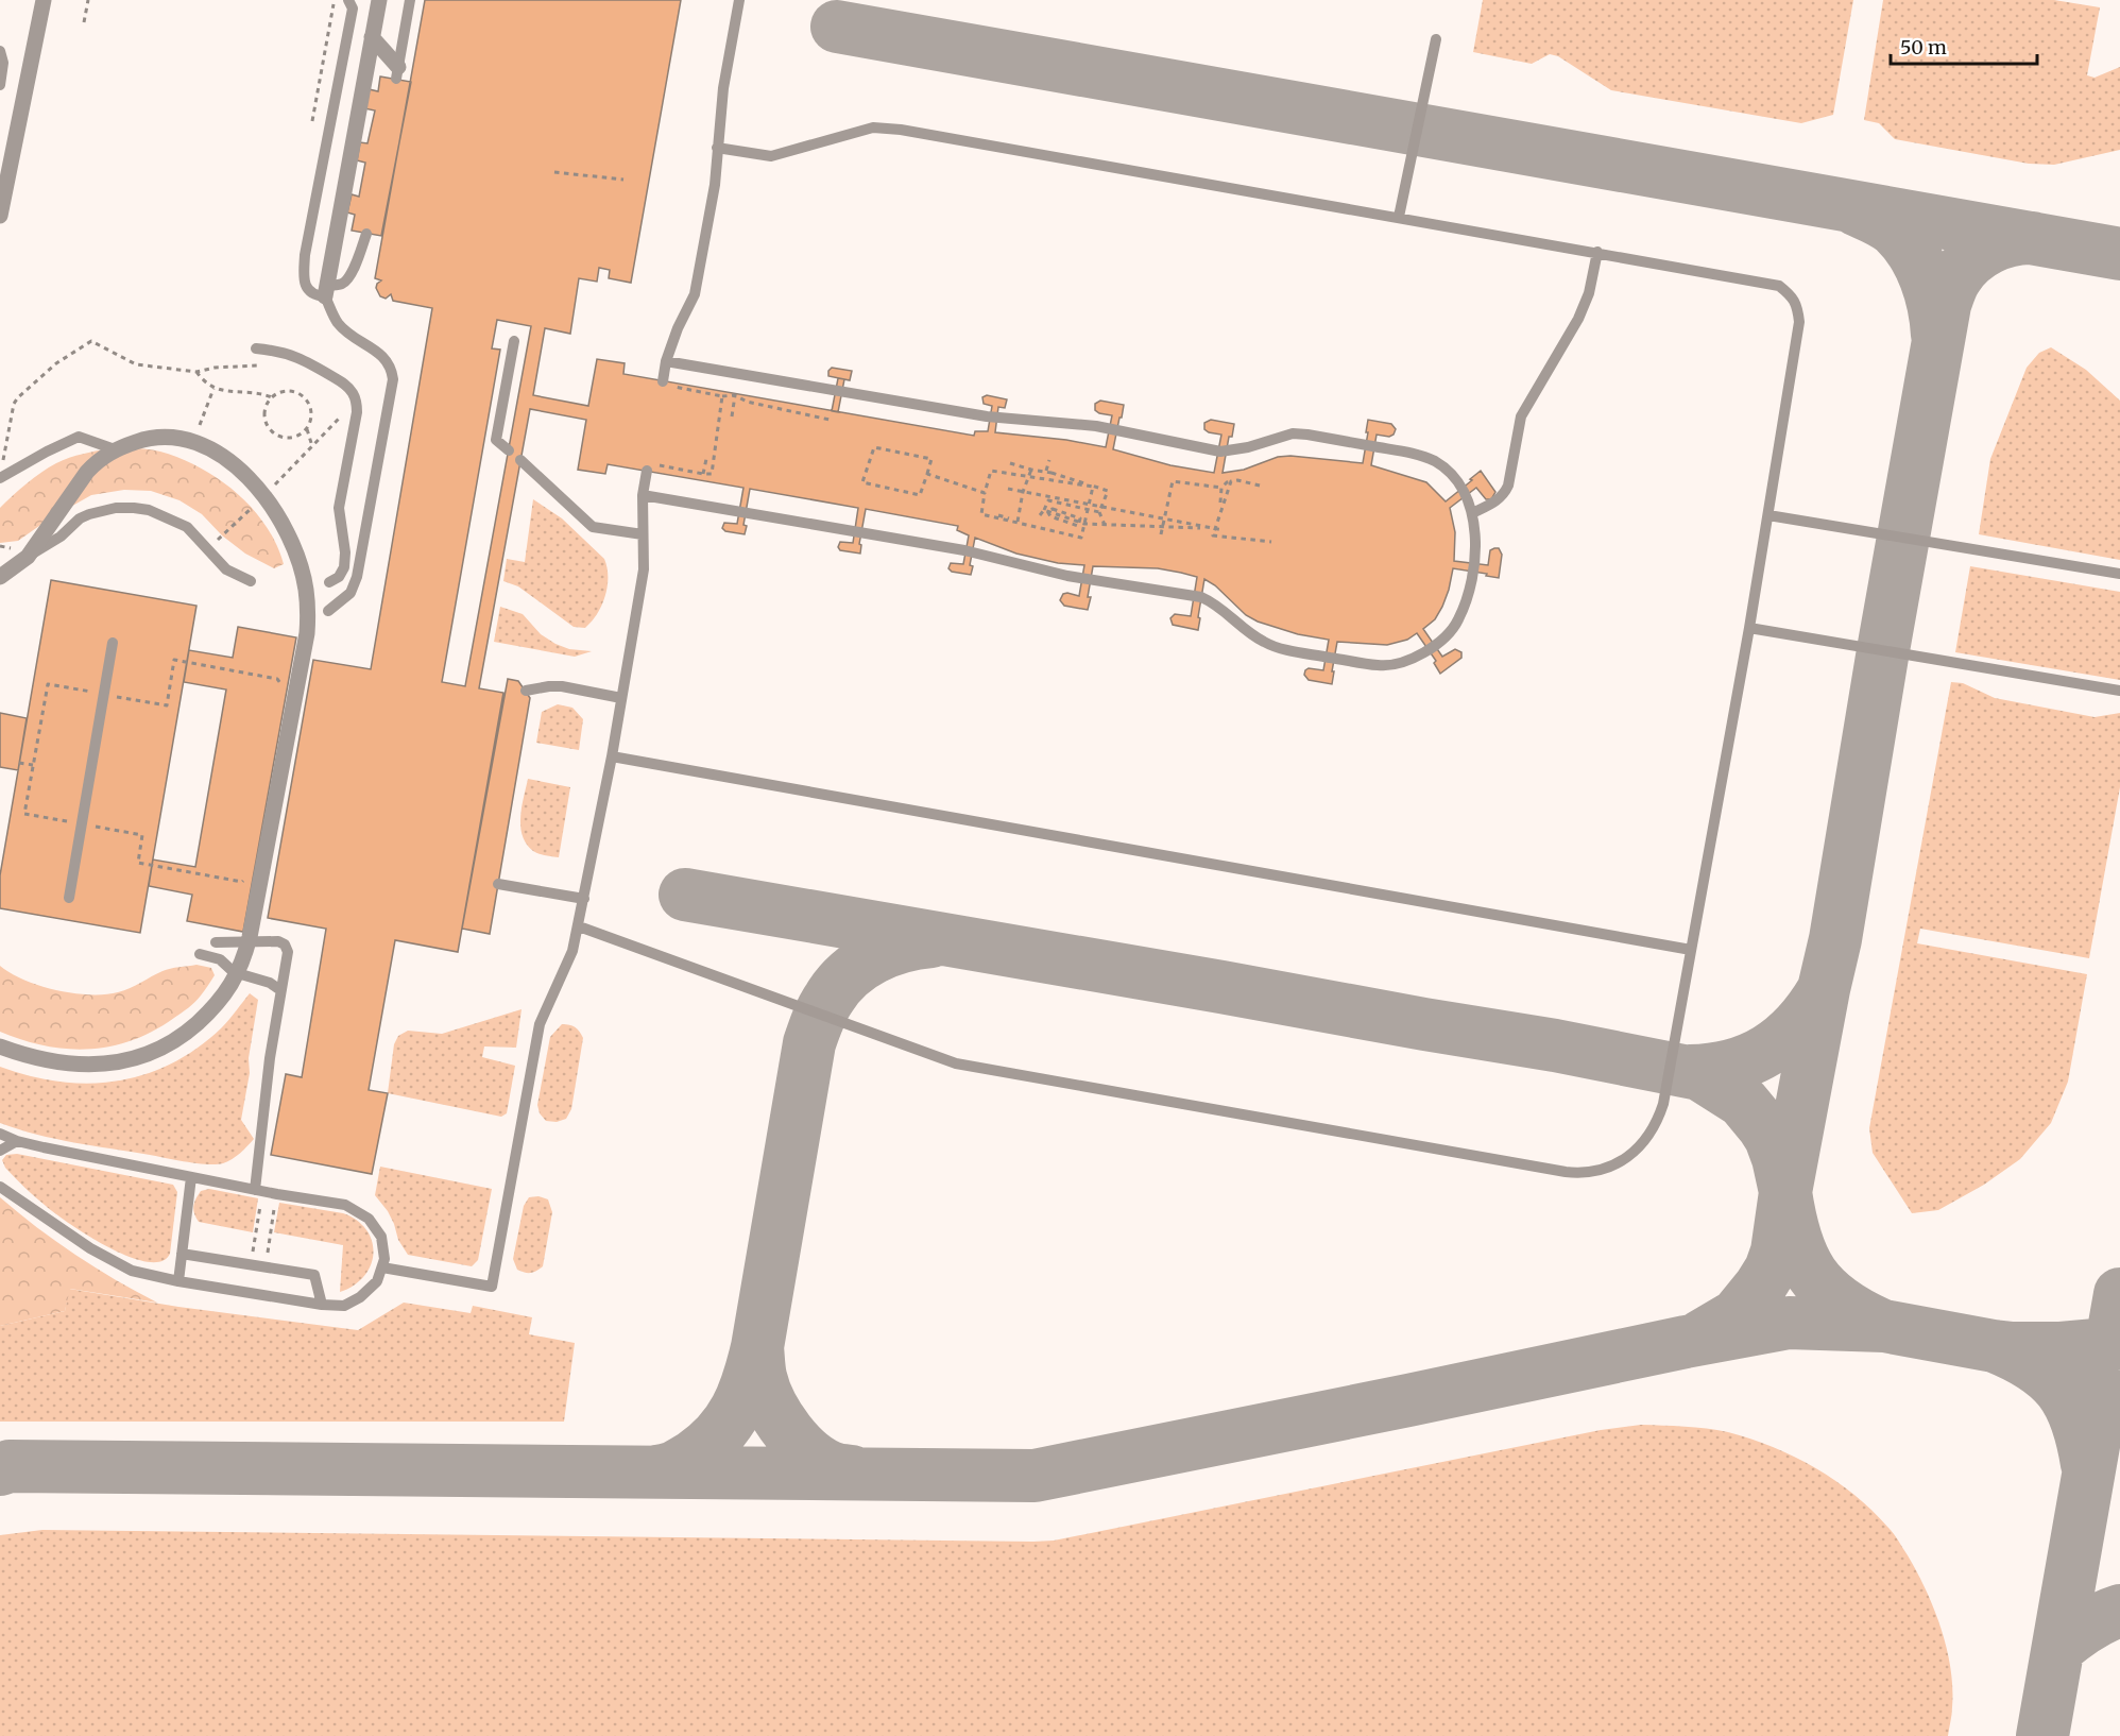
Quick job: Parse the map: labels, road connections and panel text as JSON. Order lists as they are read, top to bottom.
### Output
{
  "scale_bar": "50 m"
}
